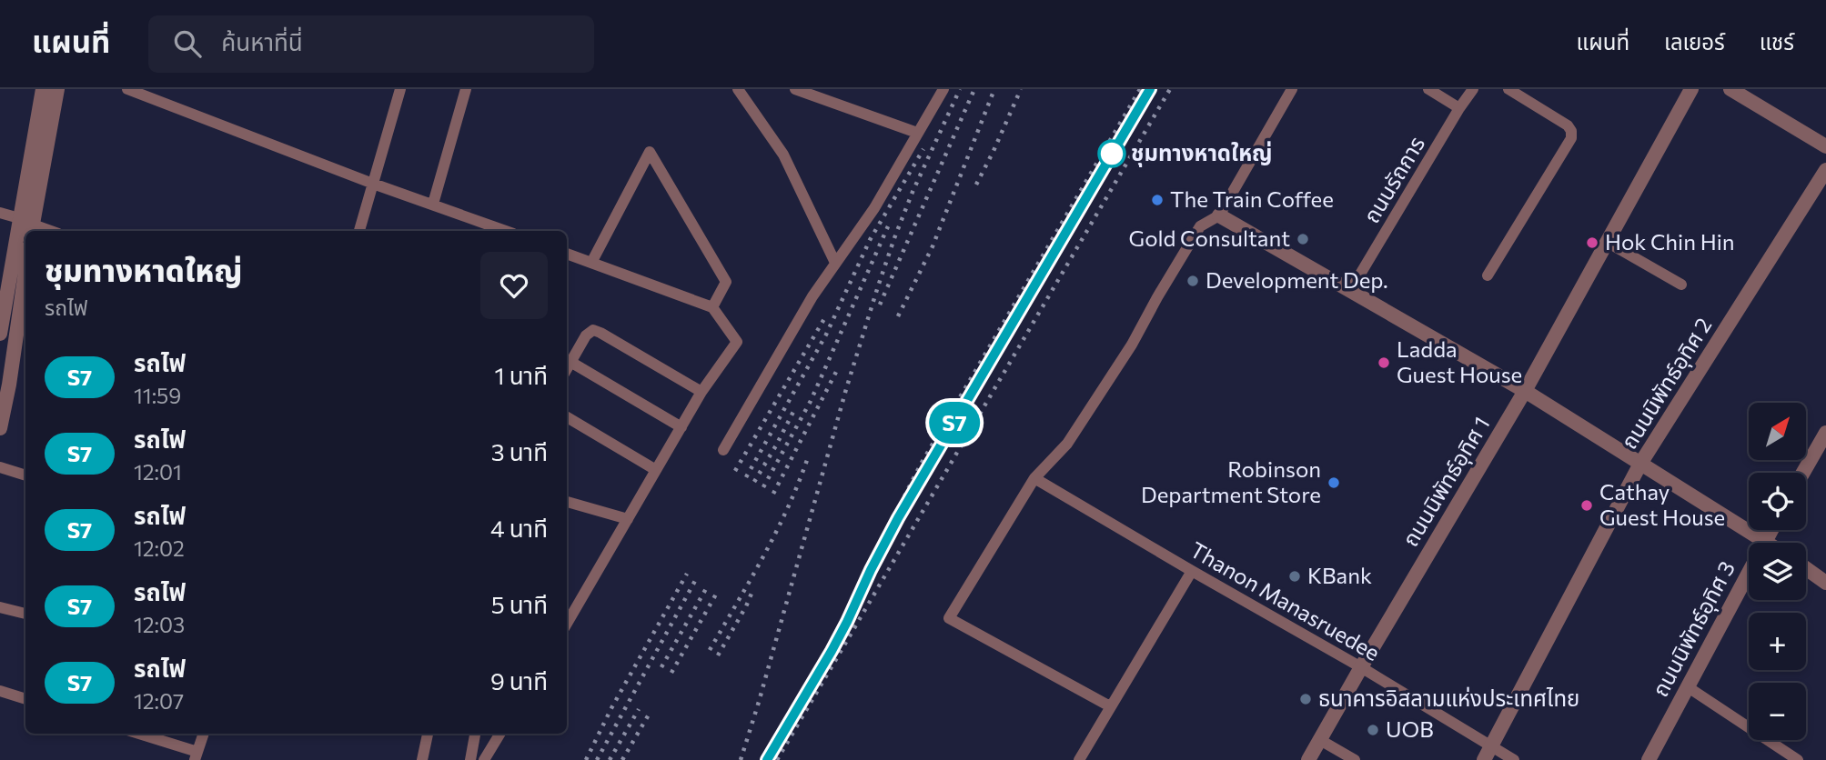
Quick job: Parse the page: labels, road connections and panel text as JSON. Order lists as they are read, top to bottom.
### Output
{
  "streets": {
    "street": [
      "ถนนรัถการ",
      "ถนนนิพัทธ์อุทิศ 2",
      "ถนนนิพัทธ์อุทิศ 1",
      "Thanon Manasruedee",
      "ถนนนิพัทธ์อุทิศ 3"
    ]
  },
  "crossings": [
    ["ถนนนิพัทธ์อุทิศ 2", "Thanon Manasruedee"],
    ["ถนนนิพัทธ์อุทิศ 1", "Thanon Manasruedee"]
  ],
  "places": [
    "ชุมทางหาดใหญ่",
    "The Train Coffee",
    "Gold Consultant",
    "Hok Chin Hin",
    "Development Dep.",
    "Ladda Guest House",
    "Robinson Department Store",
    "Cathay Guest House",
    "KBank",
    "ธนาคารอิสลามแห่งประเทศไทย",
    "UOB"
  ],
  "north": "top right",
  "page": {
    "header": "แผนที่",
    "search": "ค้นหาที่นี่",
    "nav": ["แผนที่", "เลเยอร์", "แชร์"],
    "on_map": "S7",
    "heading": ["ชุมทางหาดใหญ่", "รถไฟ"],
    "list": [
      {
        "mark": "S7",
        "name": "รถไฟ",
        "note": "11:59",
        "value": "1 นาที"
      },
      {
        "mark": "S7",
        "name": "รถไฟ",
        "note": "12:01",
        "value": "3 นาที"
      },
      {
        "mark": "S7",
        "name": "รถไฟ",
        "note": "12:02",
        "value": "4 นาที"
      },
      {
        "mark": "S7",
        "name": "รถไฟ",
        "note": "12:03",
        "value": "5 นาที"
      },
      {
        "mark": "S7",
        "name": "รถไฟ",
        "note": "12:07",
        "value": "9 นาที"
      }
    ],
    "map_buttons": ["+", "−"]
  }
}
